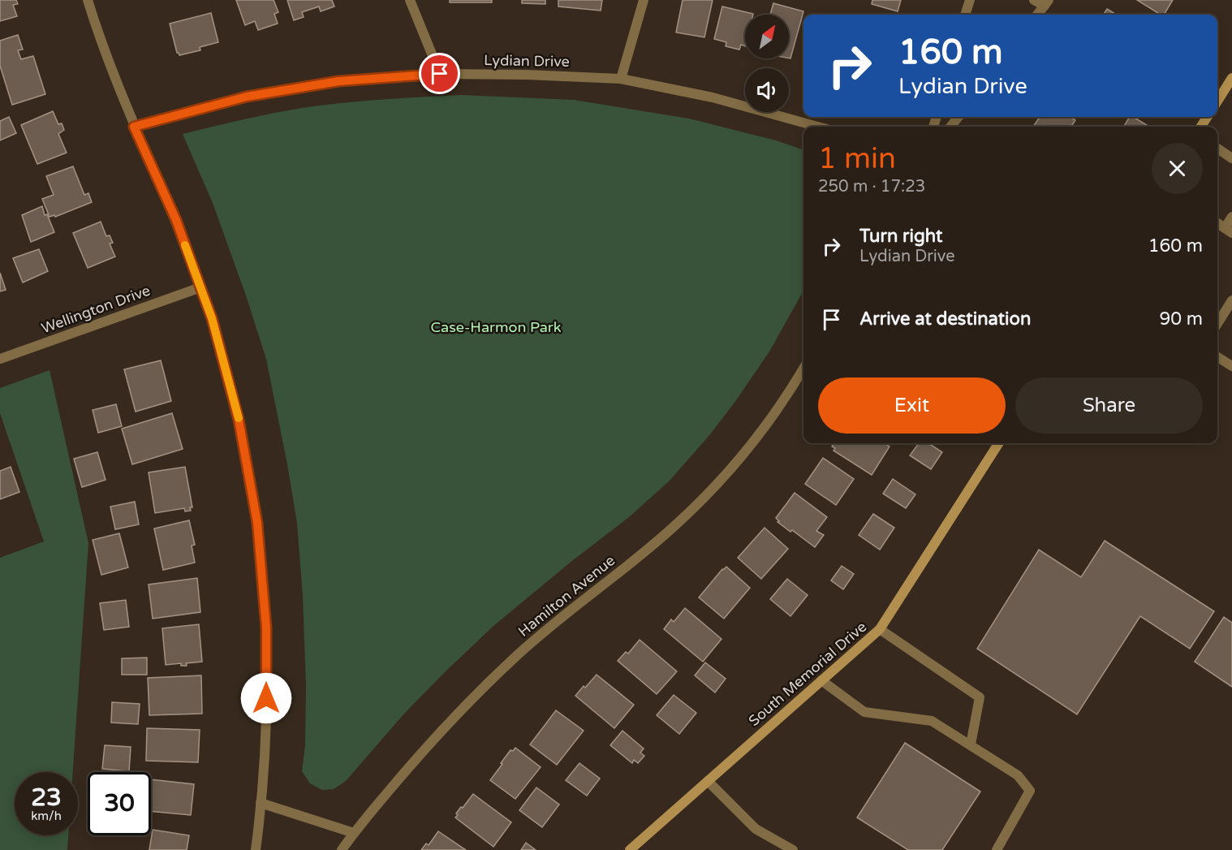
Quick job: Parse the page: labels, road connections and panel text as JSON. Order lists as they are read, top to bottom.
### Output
{
  "streets": {
    "main road": ["South Memorial Drive"],
    "street": ["Lydian Drive", "Wellington Drive", "Hamilton Avenue"]
  },
  "parks": ["Case-Harmon Park"],
  "north": "top right",
  "page": {
    "turn": ["160 m", "Lydian Drive"],
    "heading": ["1 min", "250 m · 17:23"],
    "list": [
      {
        "name": "Turn right",
        "note": "Lydian Drive",
        "value": "160 m"
      },
      {
        "name": "Arrive at destination",
        "value": "90 m"
      }
    ],
    "buttons": ["Exit", "Share"],
    "speed": "23 km/h",
    "limit": "30"
  }
}
